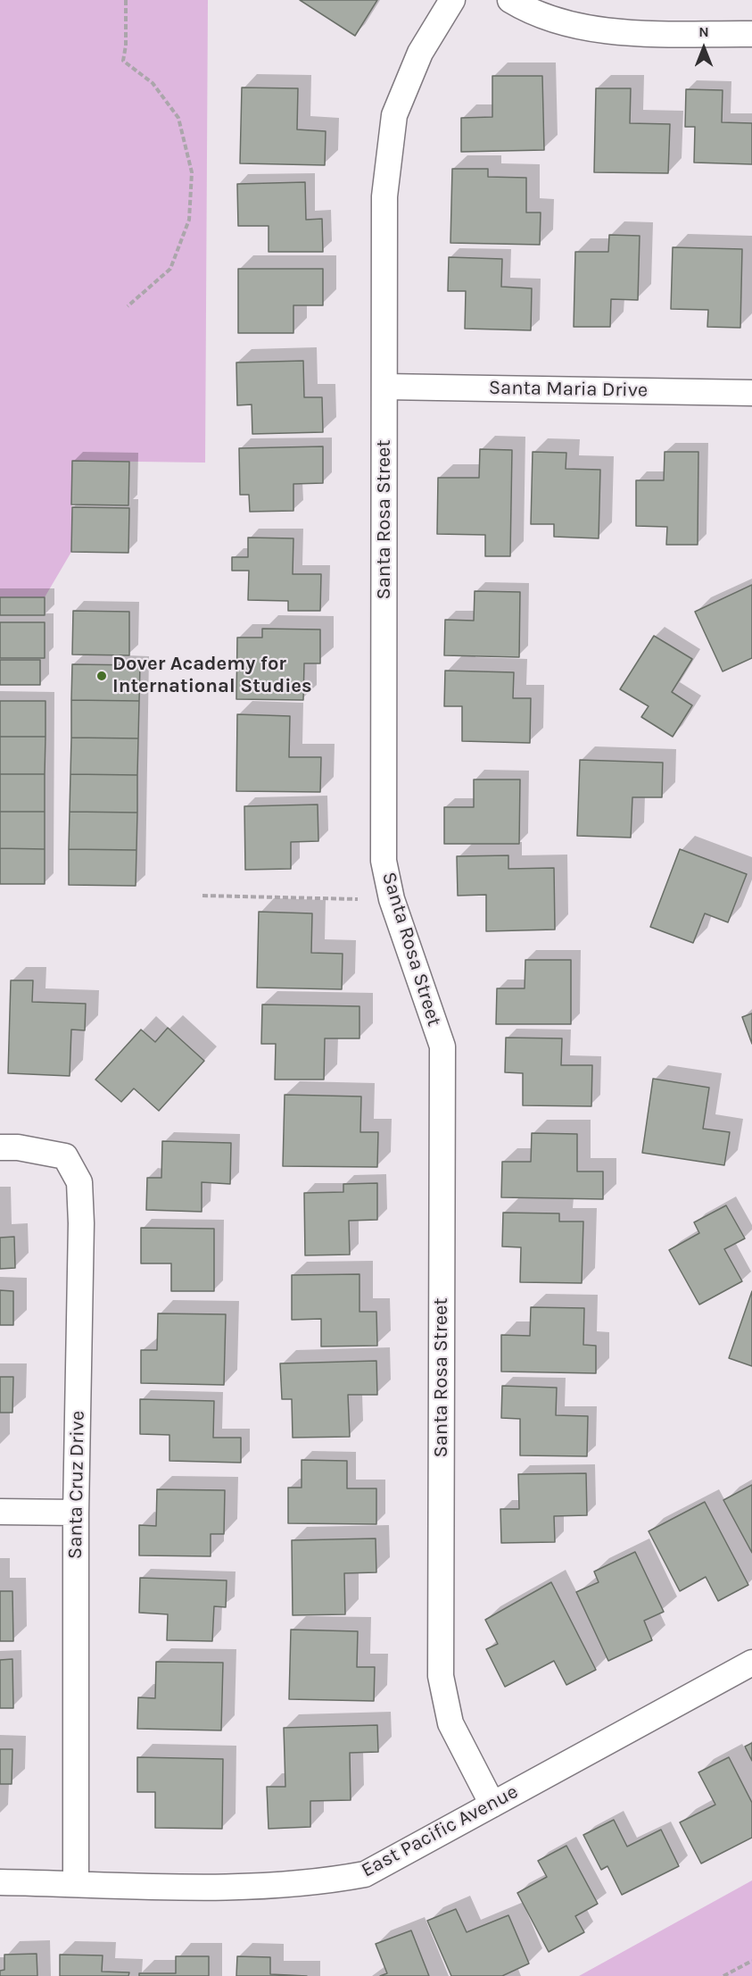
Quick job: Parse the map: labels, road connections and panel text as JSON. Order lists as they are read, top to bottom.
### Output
{
  "streets": {
    "street": [
      "Santa Maria Drive",
      "Santa Rosa Street",
      "Santa Cruz Drive",
      "East Pacific Avenue"
    ]
  },
  "crossings": [
    ["Santa Maria Drive", "Santa Rosa Street"],
    ["Santa Rosa Street", "East Pacific Avenue"],
    ["Santa Cruz Drive", "East Pacific Avenue"]
  ],
  "places": ["Dover Academy for International Studies"],
  "north": "top"
}
